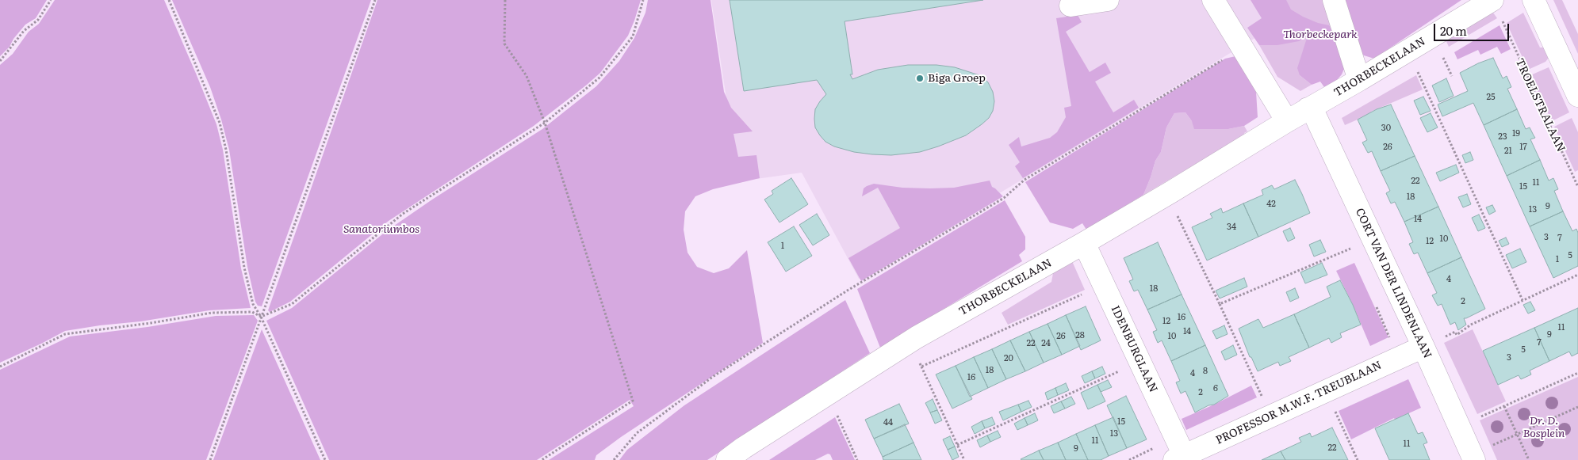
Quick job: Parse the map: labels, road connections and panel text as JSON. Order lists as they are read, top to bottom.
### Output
{
  "streets": {
    "street": [
      "THORBECKELAAN",
      "CORT VAN DER LINDENLAAN",
      "IDENBURGLAAN",
      "PROFESSOR M.W.F. TREUBLAAN"
    ],
    "path": ["TROELSTRALAAN"]
  },
  "crossings": [
    ["THORBECKELAAN", "TROELSTRALAAN"],
    ["THORBECKELAAN", "CORT VAN DER LINDENLAAN"],
    ["THORBECKELAAN", "IDENBURGLAAN"],
    ["CORT VAN DER LINDENLAAN", "PROFESSOR M.W.F. TREUBLAAN"],
    ["IDENBURGLAAN", "PROFESSOR M.W.F. TREUBLAAN"]
  ],
  "parks": ["Thorbeckepark", "Sanatoriumbos", "Dr. D. Bosplein"],
  "places": ["Biga Groep"],
  "house_numbers": [
    "25",
    "30",
    "19",
    "23",
    "26",
    "17",
    "21",
    "22",
    "11",
    "15",
    "18",
    "42",
    "9",
    "13",
    "14",
    "34",
    "3",
    "7",
    "10",
    "12",
    "1",
    "5",
    "1",
    "4",
    "18",
    "2",
    "16",
    "12",
    "11",
    "14",
    "9",
    "28",
    "26",
    "10",
    "7",
    "22",
    "24",
    "5",
    "3",
    "20",
    "18",
    "8",
    "4",
    "16",
    "6",
    "2",
    "15",
    "44",
    "13",
    "11",
    "11",
    "22",
    "9"
  ],
  "scale_bar": "20 m"
}
